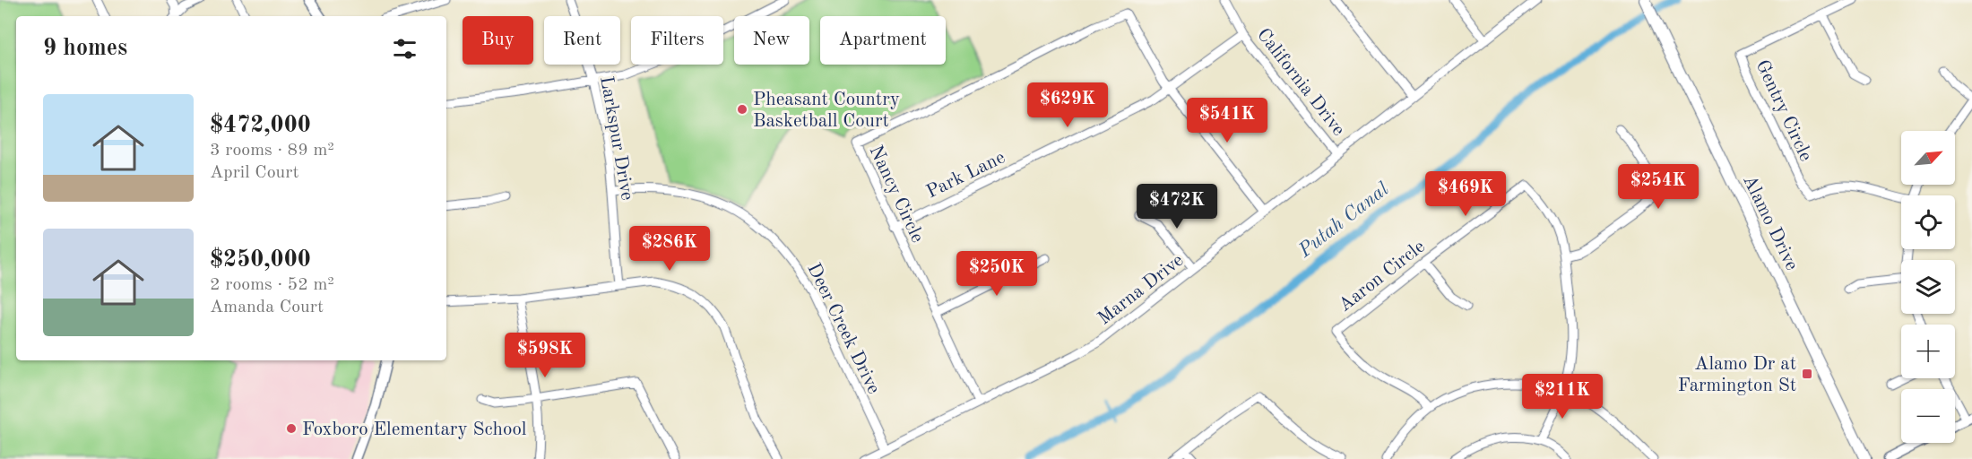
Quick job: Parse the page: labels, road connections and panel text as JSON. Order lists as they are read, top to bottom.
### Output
{
  "streets": {
    "main road": ["Alamo Drive"],
    "street": [
      "California Drive",
      "Gentry Circle",
      "Larkspur Drive",
      "Park Lane",
      "Nancy Circle",
      "Aaron Circle",
      "Marna Drive",
      "Deer Creek Drive"
    ]
  },
  "crossings": [
    ["California Drive", "Park Lane"],
    ["California Drive", "Marna Drive"],
    ["Larkspur Drive", "Deer Creek Drive"],
    ["Park Lane", "Nancy Circle"],
    ["Nancy Circle", "Marna Drive"],
    ["Marna Drive", "Deer Creek Drive"]
  ],
  "water": ["Putah Canal"],
  "places": {
    "other": ["Pheasant Country Basketball Court", "Foxboro Elementary School"],
    "transit": ["Alamo Dr at Farmington St"]
  },
  "north": "top right",
  "page": {
    "chip": [
      "Buy",
      "Rent",
      "Filters",
      "New",
      "Apartment"
    ],
    "heading": "9 homes",
    "list": [
      {
        "name": "$472,000",
        "note": "3 rooms · 89 m² · April Court"
      },
      {
        "name": "$250,000",
        "note": "2 rooms · 52 m² · Amanda Court"
      }
    ],
    "price": [
      "$629K",
      "$541K",
      "$254K",
      "$469K",
      "$472K",
      "$286K",
      "$250K",
      "$598K",
      "$211K"
    ],
    "map_buttons": ["+", "−"]
  }
}
